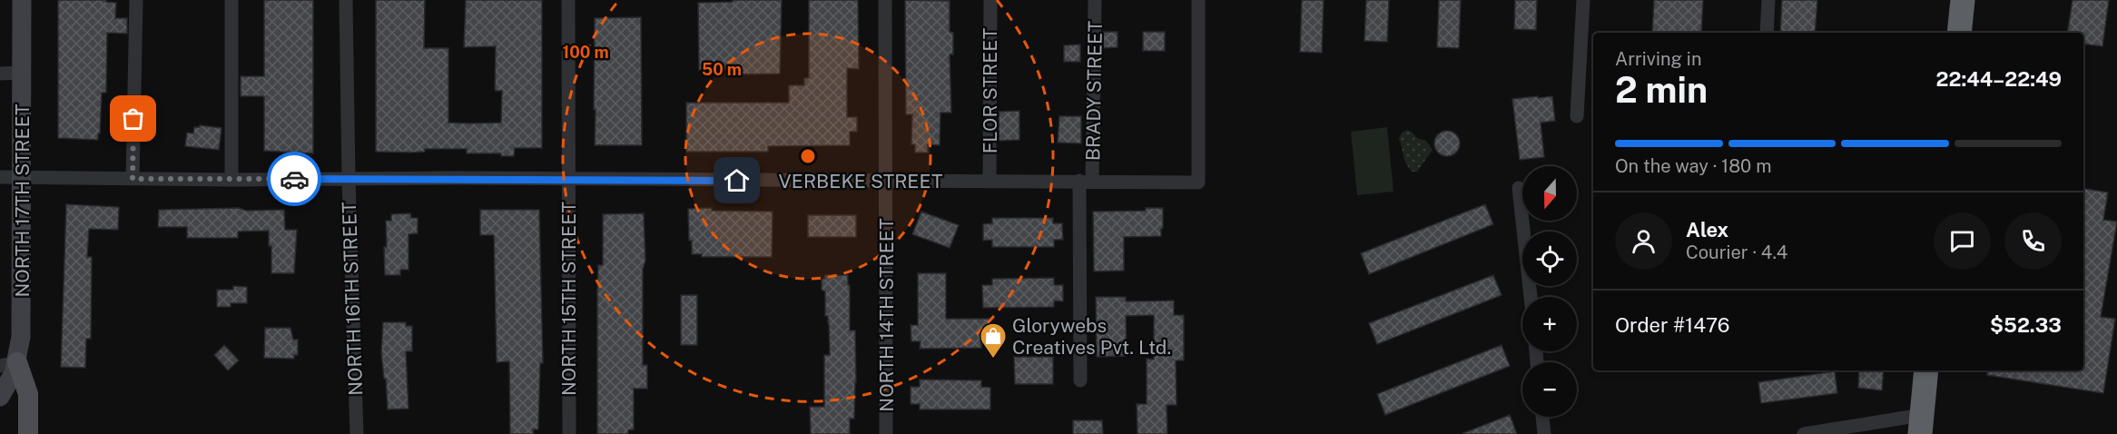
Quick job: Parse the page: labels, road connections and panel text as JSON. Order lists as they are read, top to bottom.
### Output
{
  "streets": {
    "main road": ["NORTH 17TH STREET"],
    "street": [
      "FLOR STREET",
      "BRADY STREET",
      "VERBEKE STREET",
      "NORTH 16TH STREET",
      "NORTH 15TH STREET",
      "NORTH 14TH STREET"
    ]
  },
  "crossings": [
    ["FLOR STREET", "VERBEKE STREET"],
    ["BRADY STREET", "VERBEKE STREET"],
    ["VERBEKE STREET", "NORTH 17TH STREET"],
    ["VERBEKE STREET", "NORTH 16TH STREET"],
    ["VERBEKE STREET", "NORTH 15TH STREET"],
    ["VERBEKE STREET", "NORTH 14TH STREET"]
  ],
  "places": {
    "shop": ["Glorywebs Creatives Pvt. Ltd."]
  },
  "north": "bottom",
  "page": {
    "heading": ["2 min", "Arriving in", "22:44–22:49"],
    "panel": [
      "Alex",
      "Courier · 4.4",
      "Order #1476",
      "$52.33"
    ],
    "bar": "On the way · 180 m",
    "map_buttons": ["+", "−"]
  },
  "rings": ["100 m", "50 m"]
}
